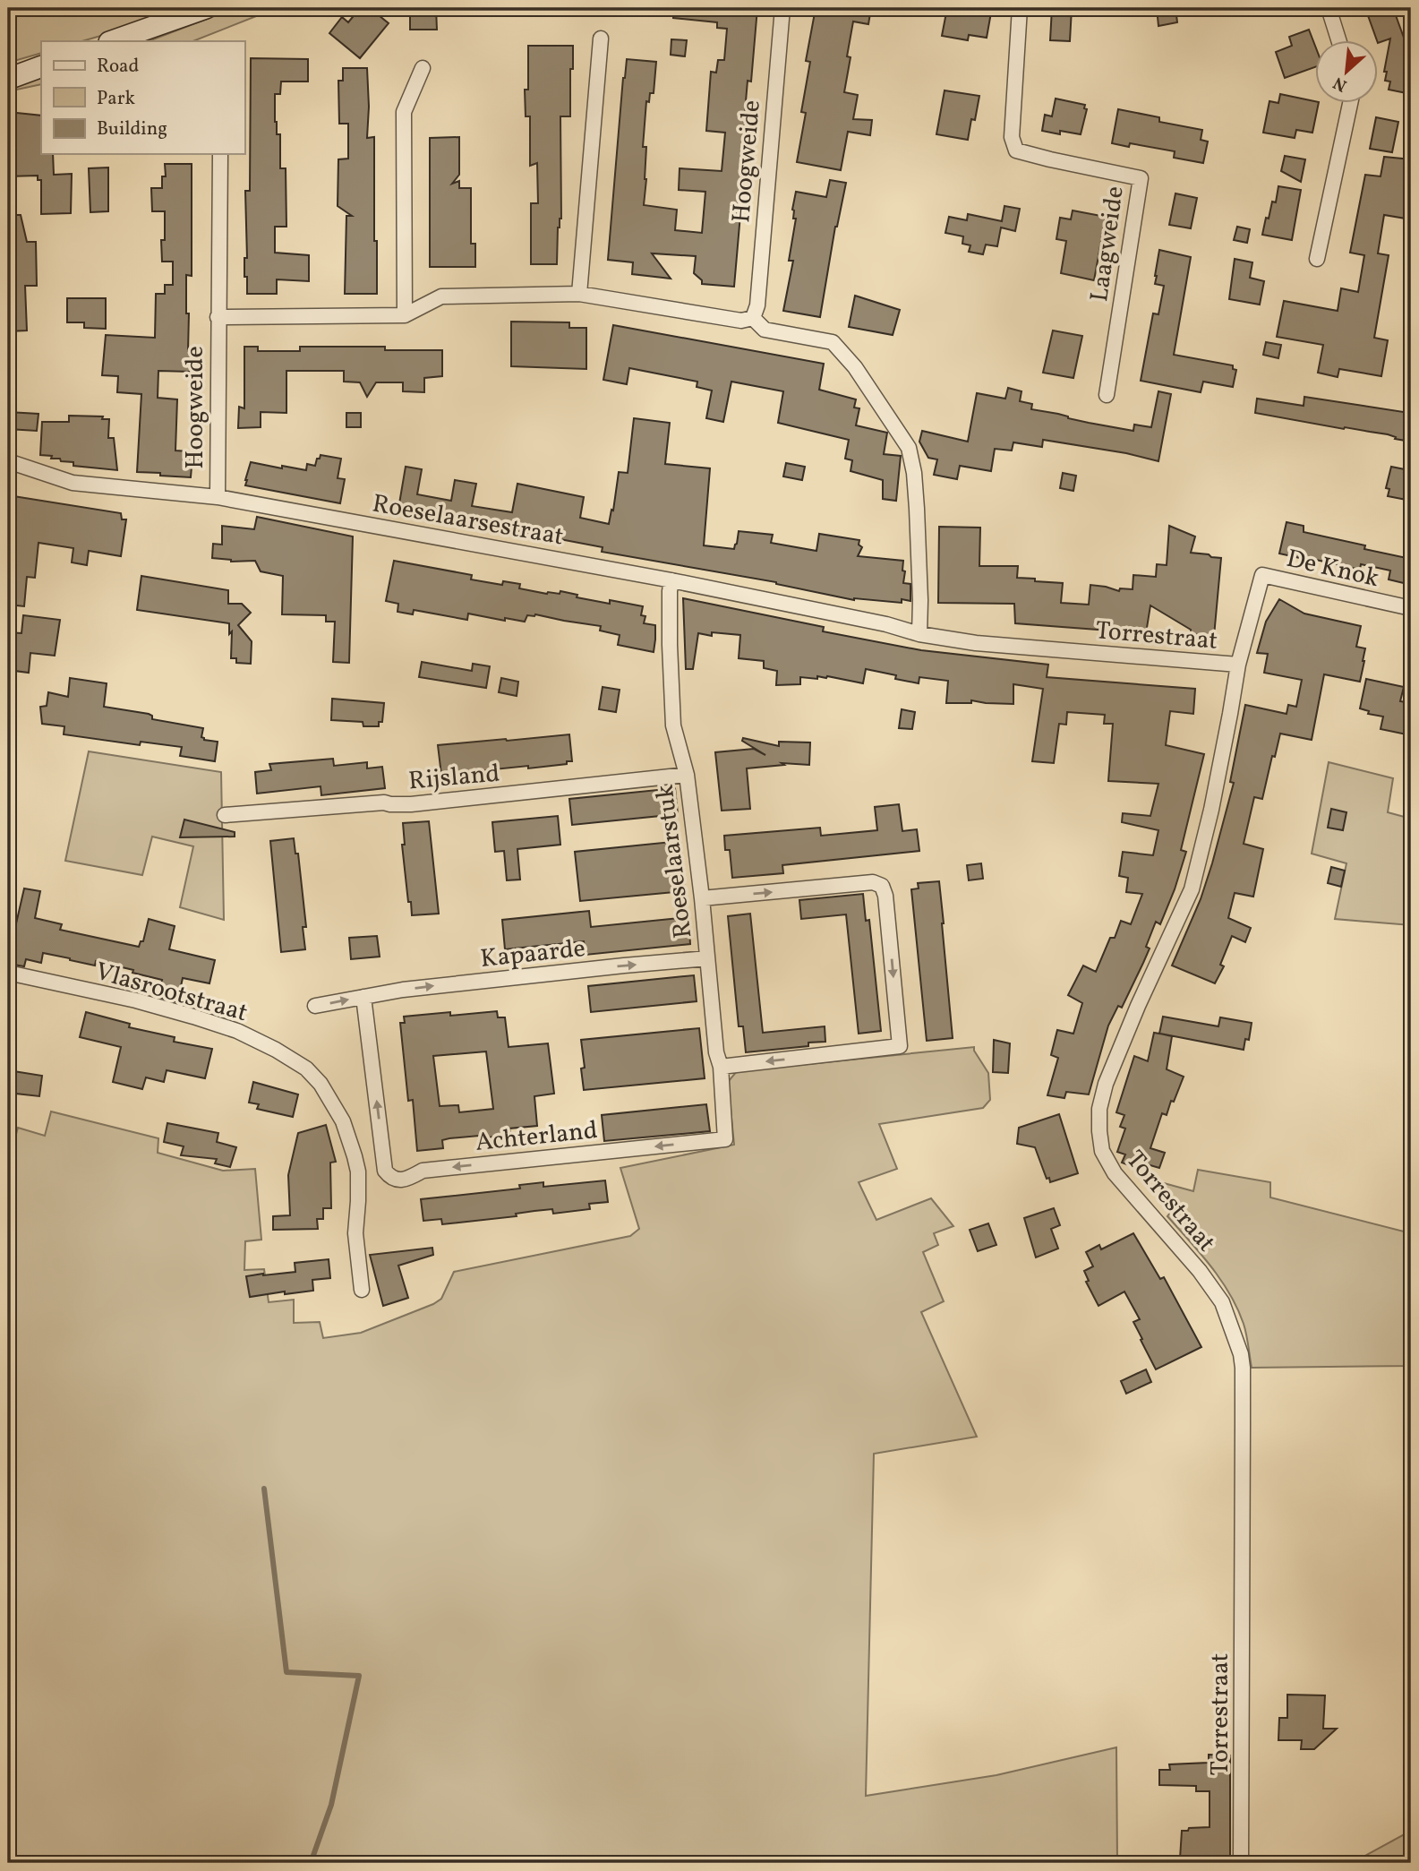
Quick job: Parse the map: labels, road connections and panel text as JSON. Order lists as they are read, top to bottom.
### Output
{
  "streets": {
    "street": [
      "Hoogweide",
      "Laagweide",
      "Roeselaarsestraat",
      "De Knok",
      "Torrestraat",
      "Rijsland",
      "Roeselaarstuk",
      "Kapaarde",
      "Vlasrootstraat",
      "Achterland"
    ]
  },
  "crossings": [
    ["Hoogweide", "Roeselaarsestraat"],
    ["Roeselaarsestraat", "Torrestraat"],
    ["Roeselaarsestraat", "Roeselaarstuk"],
    ["De Knok", "Torrestraat"],
    ["Rijsland", "Roeselaarstuk"],
    ["Roeselaarstuk", "Kapaarde"],
    ["Roeselaarstuk", "Achterland"],
    ["Vlasrootstraat", "Achterland"]
  ],
  "one_way": ["Kapaarde", "Achterland"],
  "legend": ["Road", "Park", "Building"],
  "north": "bottom left"
}
